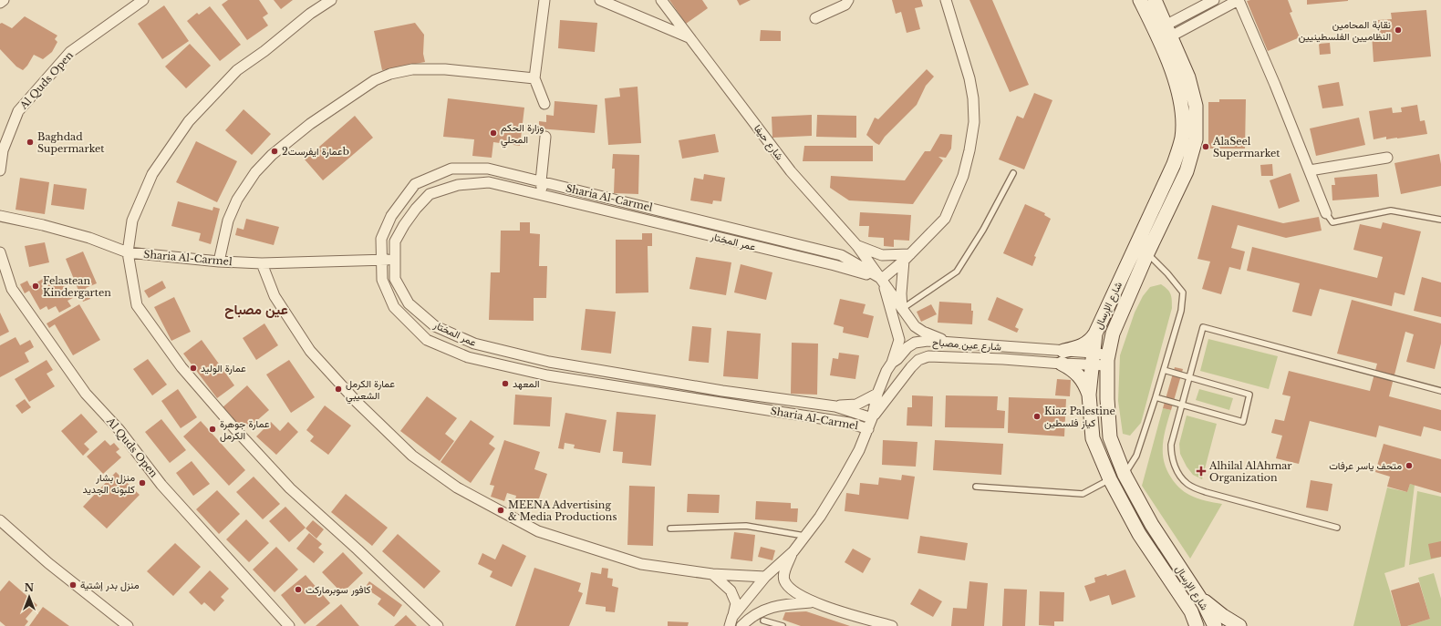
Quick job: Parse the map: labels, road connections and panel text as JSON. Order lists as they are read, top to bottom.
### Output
{
  "streets": {
    "main road": ["شارع الإرسال"],
    "street": [
      "Al Quds Open",
      "شارع حيفا",
      "Sharia Al-Carmel",
      "عمر المختار",
      "شارع عين مصباح"
    ]
  },
  "crossings": [
    ["شارع حيفا", "Sharia Al-Carmel"],
    ["شارع حيفا", "عمر المختار"],
    ["شارع حيفا", "شارع عين مصباح"],
    ["Sharia Al-Carmel", "عمر المختار"],
    ["Sharia Al-Carmel", "شارع عين مصباح"],
    ["عمر المختار", "شارع عين مصباح"],
    ["شارع الإرسال", "شارع عين مصباح"]
  ],
  "districts": ["عين مصباح"],
  "places": {
    "other": [
      "نقابة المحامين النظاميين الفلسطينيين",
      "وزارة الحكم المحلي",
      "Baghdad Supermarket",
      "AlaSeel Supermarket",
      "عمارة ايفرست2b",
      "Felastean Kindergarten",
      "عمارة الوليد",
      "المعهد",
      "عمارة الكرمل الشعيبي",
      "Kiaz Palestine كياز فلسطين",
      "عمارة جوهرة الكرمل",
      "متحف ياسر عرفات",
      "منزل بشار كلبونه الجديد",
      "MEENA Advertising & Media Productions",
      "منزل بدر إشتية",
      "كافور سوبرماركت"
    ],
    "health": ["Alhilal AlAhmar Organization"]
  },
  "north": "top"
}
